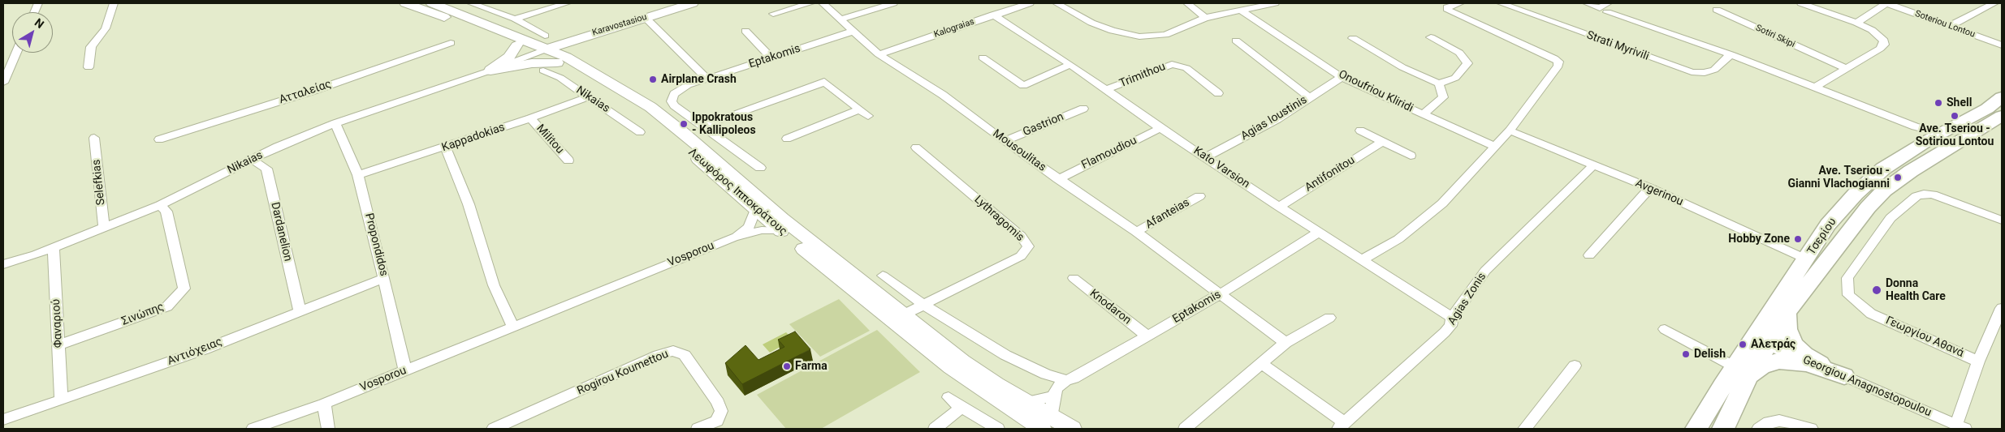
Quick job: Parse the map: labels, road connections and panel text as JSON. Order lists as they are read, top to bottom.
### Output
{
  "streets": {
    "main road": ["Karavostasiou", "Λεωφόρος Ιπποκράτους", "Τσερίου"],
    "street": [
      "Soteriou Lontou",
      "Kalograias",
      "Sotiri Skipi",
      "Strati Myrivili",
      "Eptakomis",
      "Trimithou",
      "Onoufriou Kliridi",
      "Ατταλείας",
      "Nikaias",
      "Agias Ioustinis",
      "Gastrion",
      "Kappadokias",
      "Militou",
      "Mousoulitas",
      "Flamoudiou",
      "Kato Varsion",
      "Antifonitou",
      "Selefkias",
      "Avgerinou",
      "Afanteias",
      "Lythragomis",
      "Dardanelion",
      "Propondidos",
      "Vosporou",
      "Agias Zonis",
      "Knodaron",
      "Σινώπης",
      "Φαναριού",
      "Γεωργίου Αθανά",
      "Αντιόχειας",
      "Rogirou Koumettou",
      "Georgiou Anagnostopoulou"
    ]
  },
  "crossings": [
    ["Karavostasiou", "Nikaias"],
    ["Karavostasiou", "Λεωφόρος Ιπποκράτους"],
    ["Kalograias", "Mousoulitas"],
    ["Kalograias", "Kato Varsion"],
    ["Eptakomis", "Mousoulitas"],
    ["Eptakomis", "Kato Varsion"],
    ["Eptakomis", "Knodaron"],
    ["Trimithou", "Kato Varsion"],
    ["Onoufriou Kliridi", "Agias Ioustinis"],
    ["Nikaias", "Kappadokias"],
    ["Nikaias", "Selefkias"],
    ["Nikaias", "Λεωφόρος Ιπποκράτους"],
    ["Nikaias", "Dardanelion"],
    ["Nikaias", "Propondidos"],
    ["Nikaias", "Σινώπης"],
    ["Nikaias", "Φαναριού"],
    ["Agias Ioustinis", "Kato Varsion"],
    ["Gastrion", "Mousoulitas"],
    ["Kappadokias", "Militou"],
    ["Kappadokias", "Propondidos"],
    ["Mousoulitas", "Flamoudiou"],
    ["Mousoulitas", "Afanteias"],
    ["Flamoudiou", "Kato Varsion"],
    ["Kato Varsion", "Antifonitou"],
    ["Kato Varsion", "Agias Zonis"],
    ["Λεωφόρος Ιπποκράτους", "Lythragomis"],
    ["Avgerinou", "Τσερίου"],
    ["Avgerinou", "Agias Zonis"],
    ["Dardanelion", "Αντιόχειας"],
    ["Τσερίου", "Georgiou Anagnostopoulou"],
    ["Propondidos", "Vosporou"],
    ["Propondidos", "Αντιόχειας"],
    ["Σινώπης", "Φαναριού"],
    ["Φαναριού", "Αντιόχειας"]
  ],
  "places": [
    "Airplane Crash",
    "Shell",
    "Ave. Tseriou - Sotiriou Lontou",
    "Ippokratous - Kallipoleos",
    "Ave. Tseriou - Gianni Vlachogianni",
    "Hobby Zone",
    "Donna Health Care",
    "Αλετράς",
    "Delish",
    "Farma"
  ],
  "north": "top right"
}
